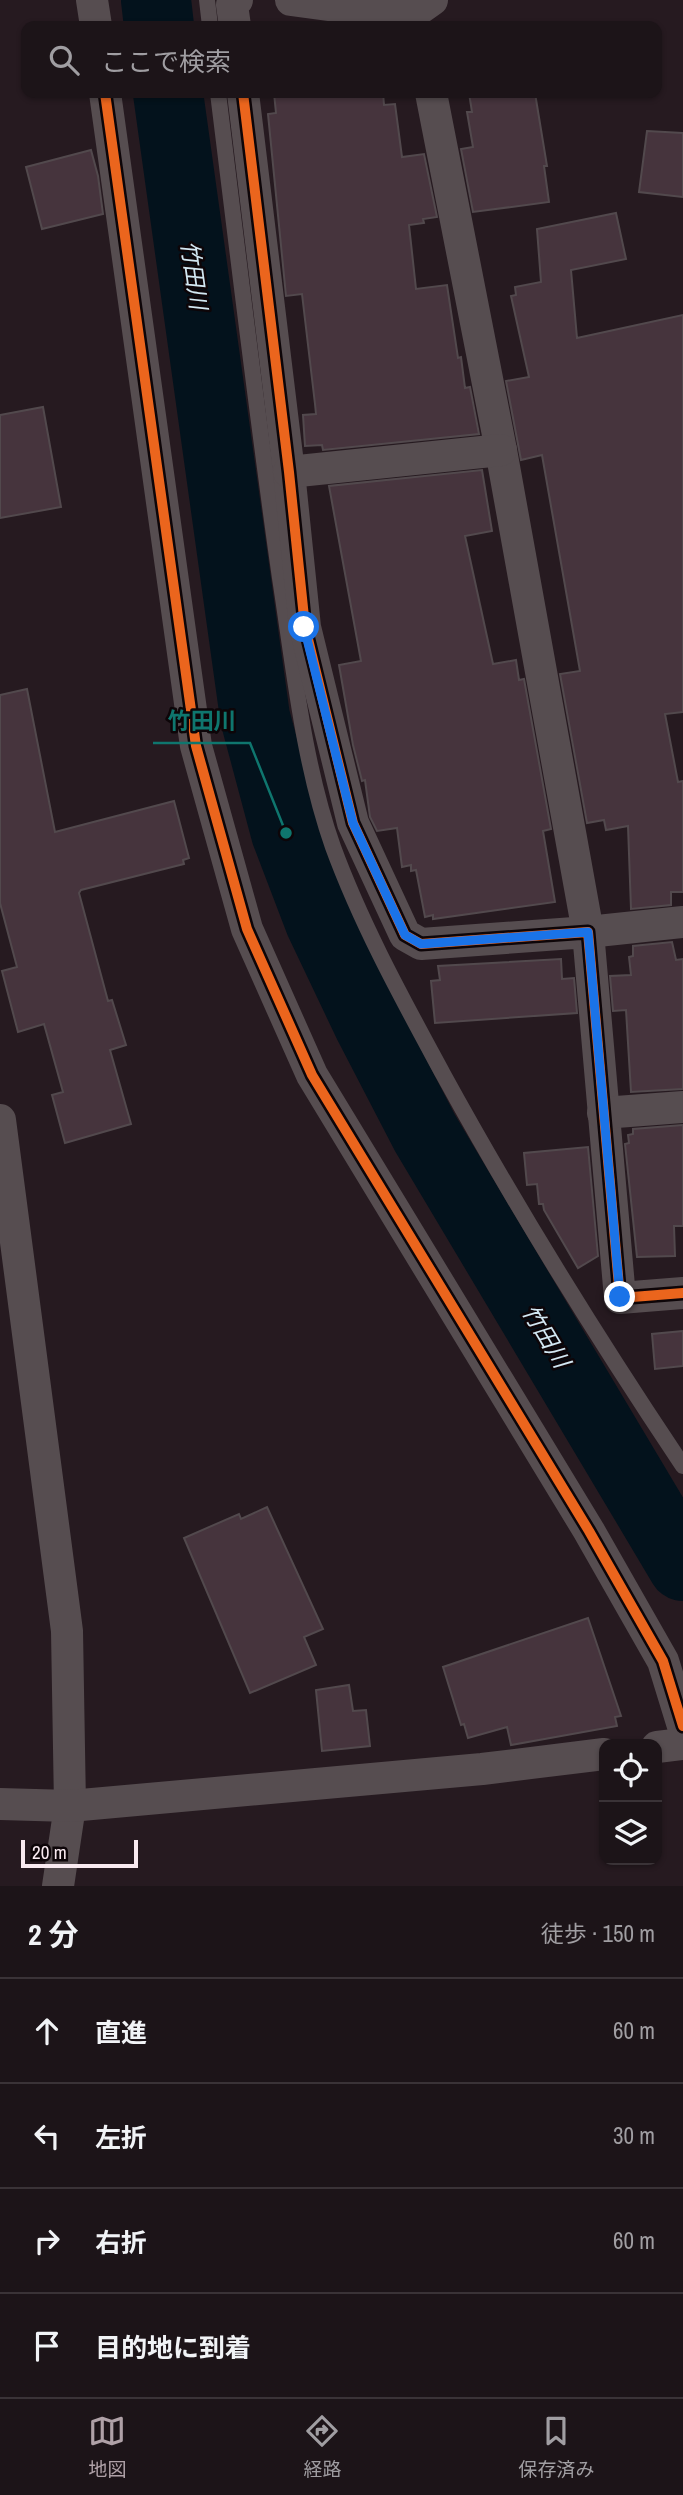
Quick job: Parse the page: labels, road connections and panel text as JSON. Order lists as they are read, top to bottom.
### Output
{
  "water": ["竹田川"],
  "places": ["竹田川"],
  "scale_bar": "20 m",
  "page": {
    "search": "ここで検索",
    "scale": "20 m",
    "heading": ["2 分", "徒歩 · 150 m"],
    "list": [
      ["直進", "60 m"],
      ["左折", "30 m"],
      ["右折", "60 m"],
      "目的地に到着"
    ],
    "nav": ["地図", "経路", "保存済み"]
  }
}
